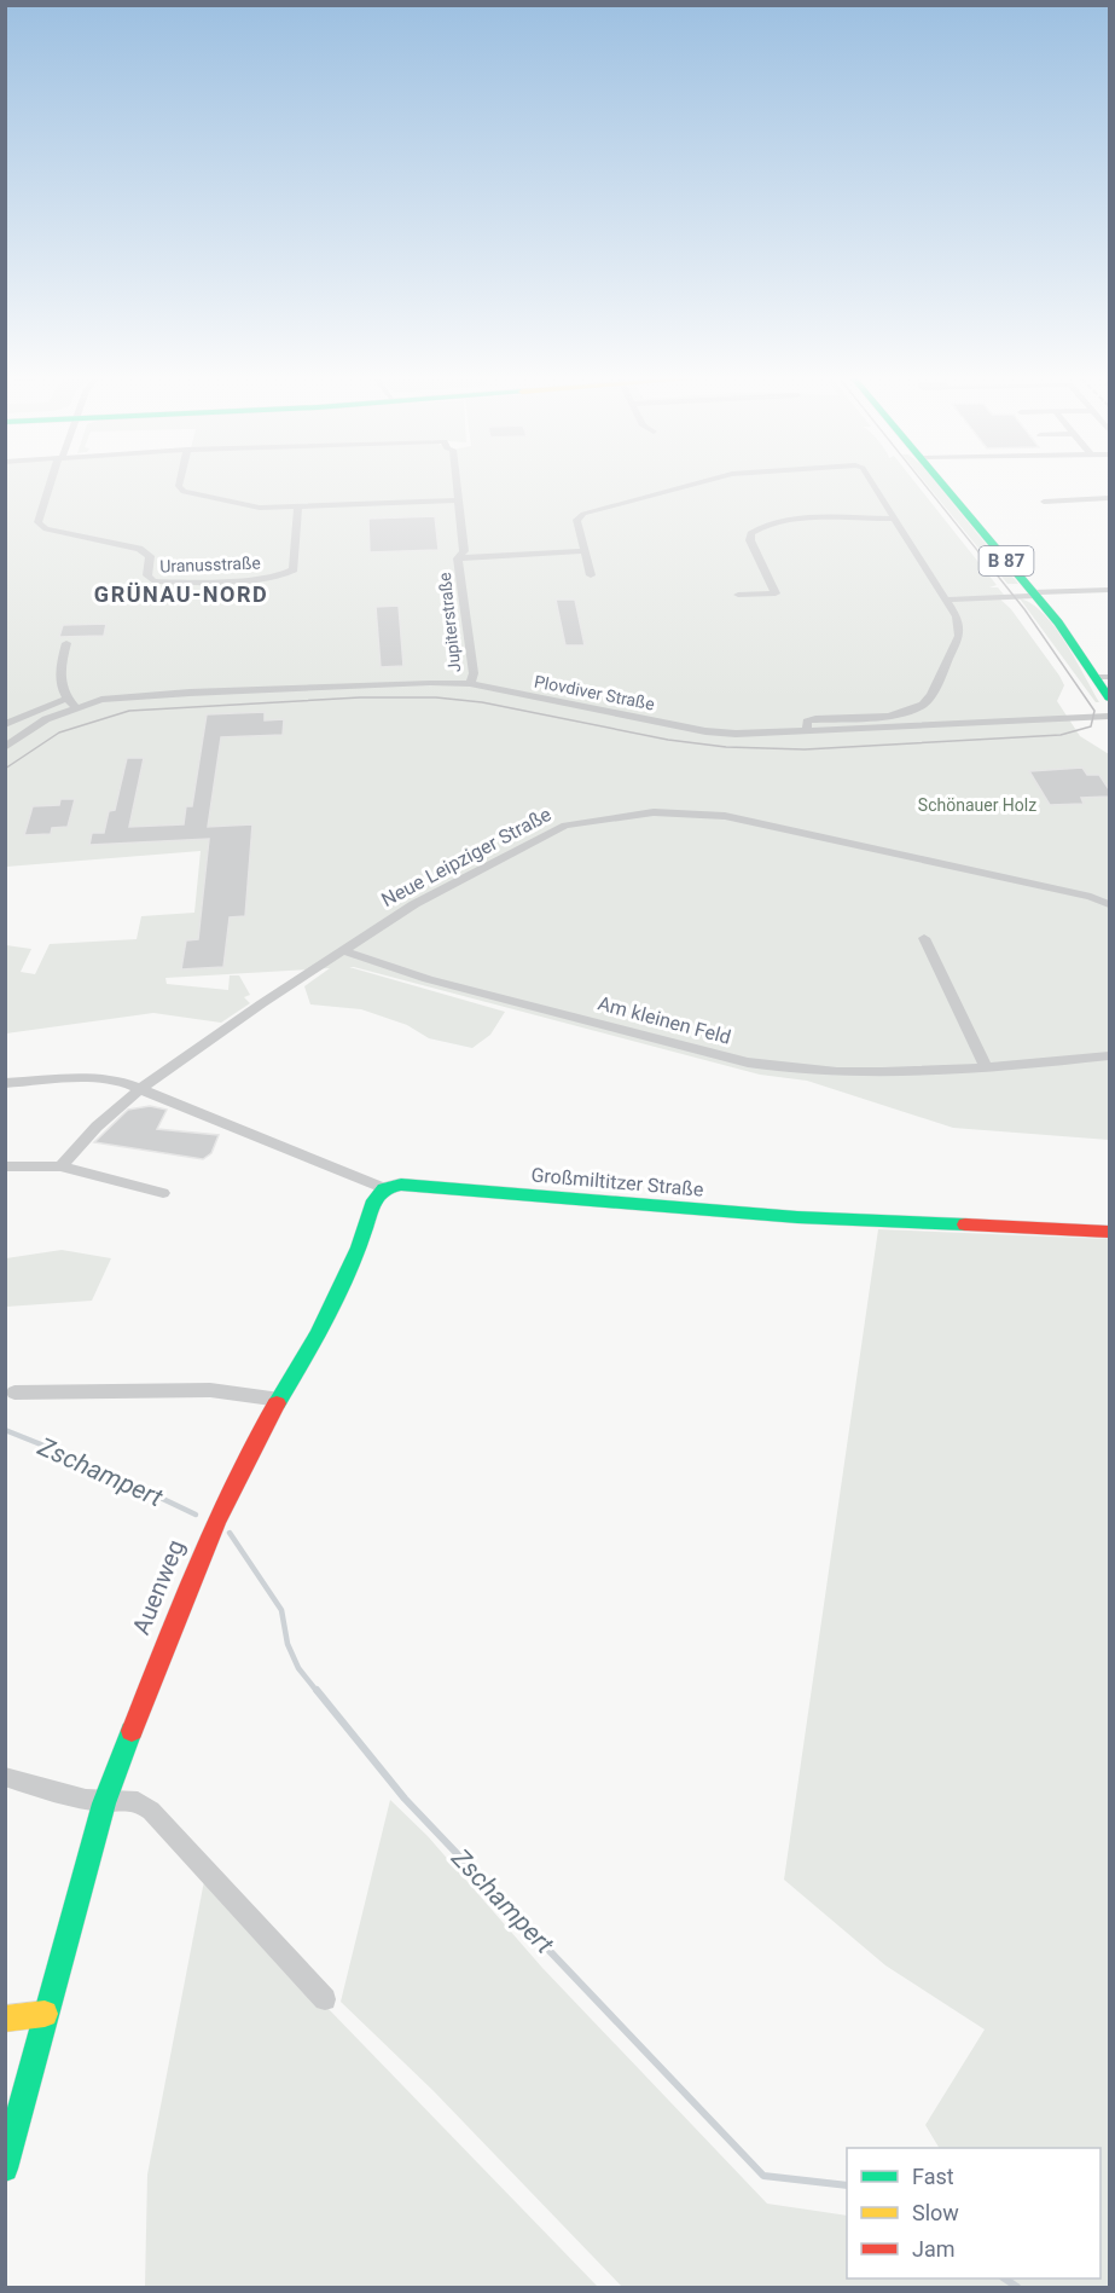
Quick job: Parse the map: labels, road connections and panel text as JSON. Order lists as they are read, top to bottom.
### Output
{
  "streets": {
    "main road": ["B 87", "Großmiltitzer Straße", "Auenweg"],
    "street": [
      "Uranusstraße",
      "Jupiterstraße",
      "Plovdiver Straße",
      "Neue Leipziger Straße",
      "Am kleinen Feld"
    ]
  },
  "crossings": [
    ["Jupiterstraße", "Plovdiver Straße"],
    ["Neue Leipziger Straße", "Am kleinen Feld"],
    ["Neue Leipziger Straße", "Großmiltitzer Straße"],
    ["Großmiltitzer Straße", "Auenweg"]
  ],
  "districts": ["GRÜNAU-NORD"],
  "water": ["Zschampert"],
  "parks": ["Schönauer Holz"],
  "legend": ["Fast", "Slow", "Jam"]
}
